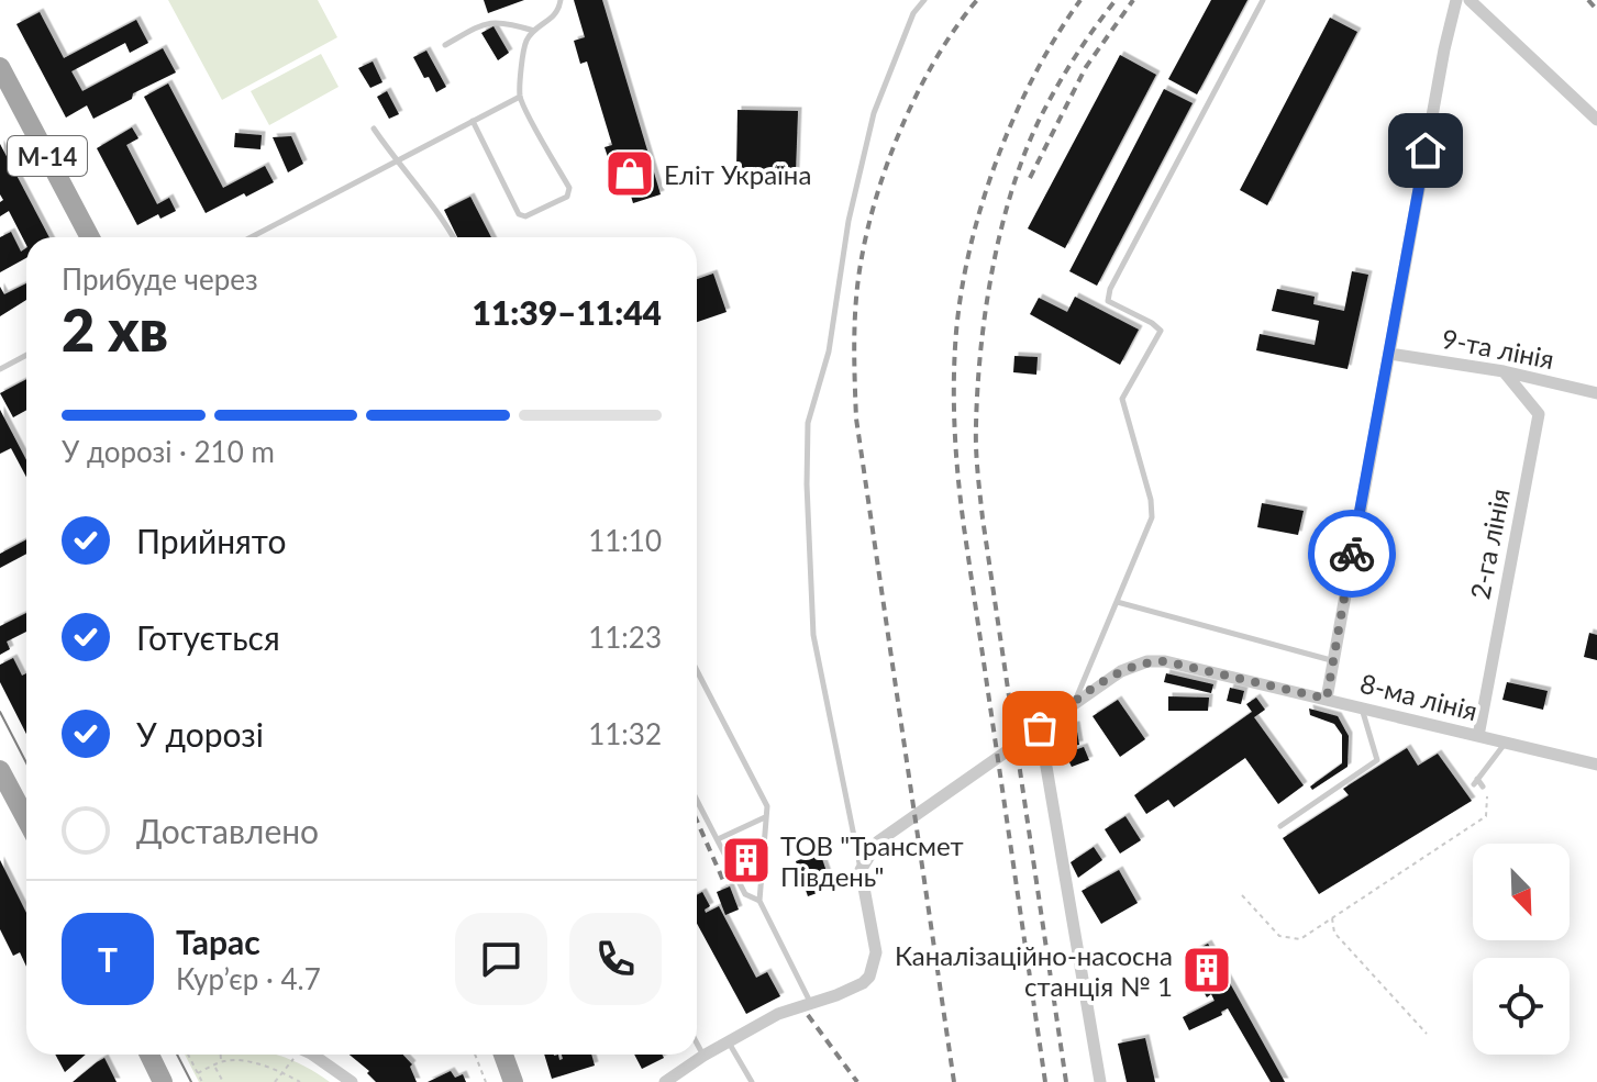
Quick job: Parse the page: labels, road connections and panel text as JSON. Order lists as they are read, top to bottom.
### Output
{
  "streets": {
    "main road": ["М-14"],
    "street": ["9-та лінія", "2-га лінія", "8-ма лінія"]
  },
  "crossings": [
    ["9-та лінія", "2-га лінія"],
    ["2-га лінія", "8-ма лінія"]
  ],
  "places": {
    "shop": ["Еліт Україна"],
    "building": ["ТОВ \"Трансмет Південь\"", "Каналізаційно-насосна станція № 1"]
  },
  "north": "bottom right",
  "page": {
    "heading": ["2 хв", "Прибуде через", "11:39–11:44"],
    "panel": ["Тарас", "Кур’єр · 4.7"],
    "bar": "У дорозі · 210 m",
    "list": [
      ["Прийнято", "11:10"],
      ["Готується", "11:23"],
      ["У дорозі", "11:32"],
      "Доставлено"
    ],
    "round": "Т"
  }
}
